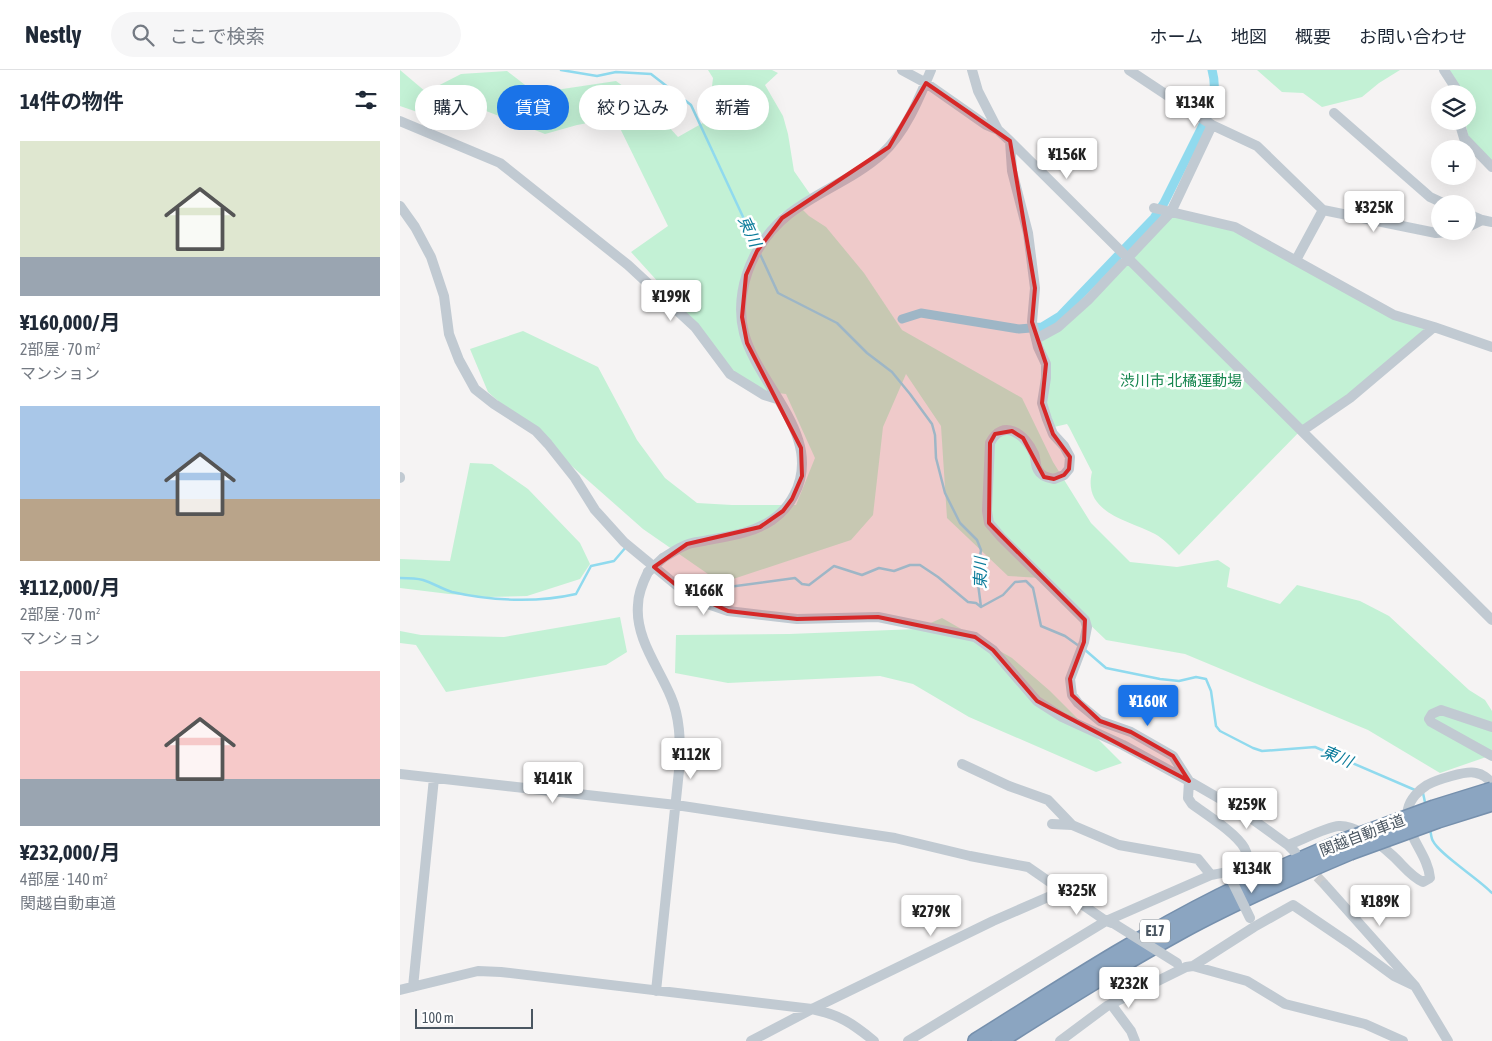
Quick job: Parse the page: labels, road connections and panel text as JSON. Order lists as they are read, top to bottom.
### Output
{
  "streets": {
    "highway": ["関越自動車道", "E17"]
  },
  "water": ["東川"],
  "parks": ["渋川市 北橘運動場"],
  "scale_bar": "100 m",
  "page": {
    "header": "Nestly",
    "search": "ここで検索",
    "nav": [
      "ホーム",
      "地図",
      "概要",
      "お問い合わせ"
    ],
    "heading": "14件の物件",
    "map_buttons": ["+", "−"],
    "chip": [
      "購入",
      "賃貸",
      "絞り込み",
      "新着"
    ],
    "price": [
      "¥134K",
      "¥156K",
      "¥325K",
      "¥199K",
      "¥166K",
      "¥160K",
      "¥112K",
      "¥141K",
      "¥259K",
      "¥134K",
      "¥325K",
      "¥189K",
      "¥279K",
      "¥232K"
    ],
    "list": [
      {
        "name": "¥160,000/月",
        "note": "2部屋 · 70 m² · マンション"
      },
      {
        "name": "¥112,000/月",
        "note": "2部屋 · 70 m² · マンション"
      },
      {
        "name": "¥232,000/月",
        "note": "4部屋 · 140 m² · 関越自動車道"
      }
    ],
    "scale": "100 m"
  }
}
